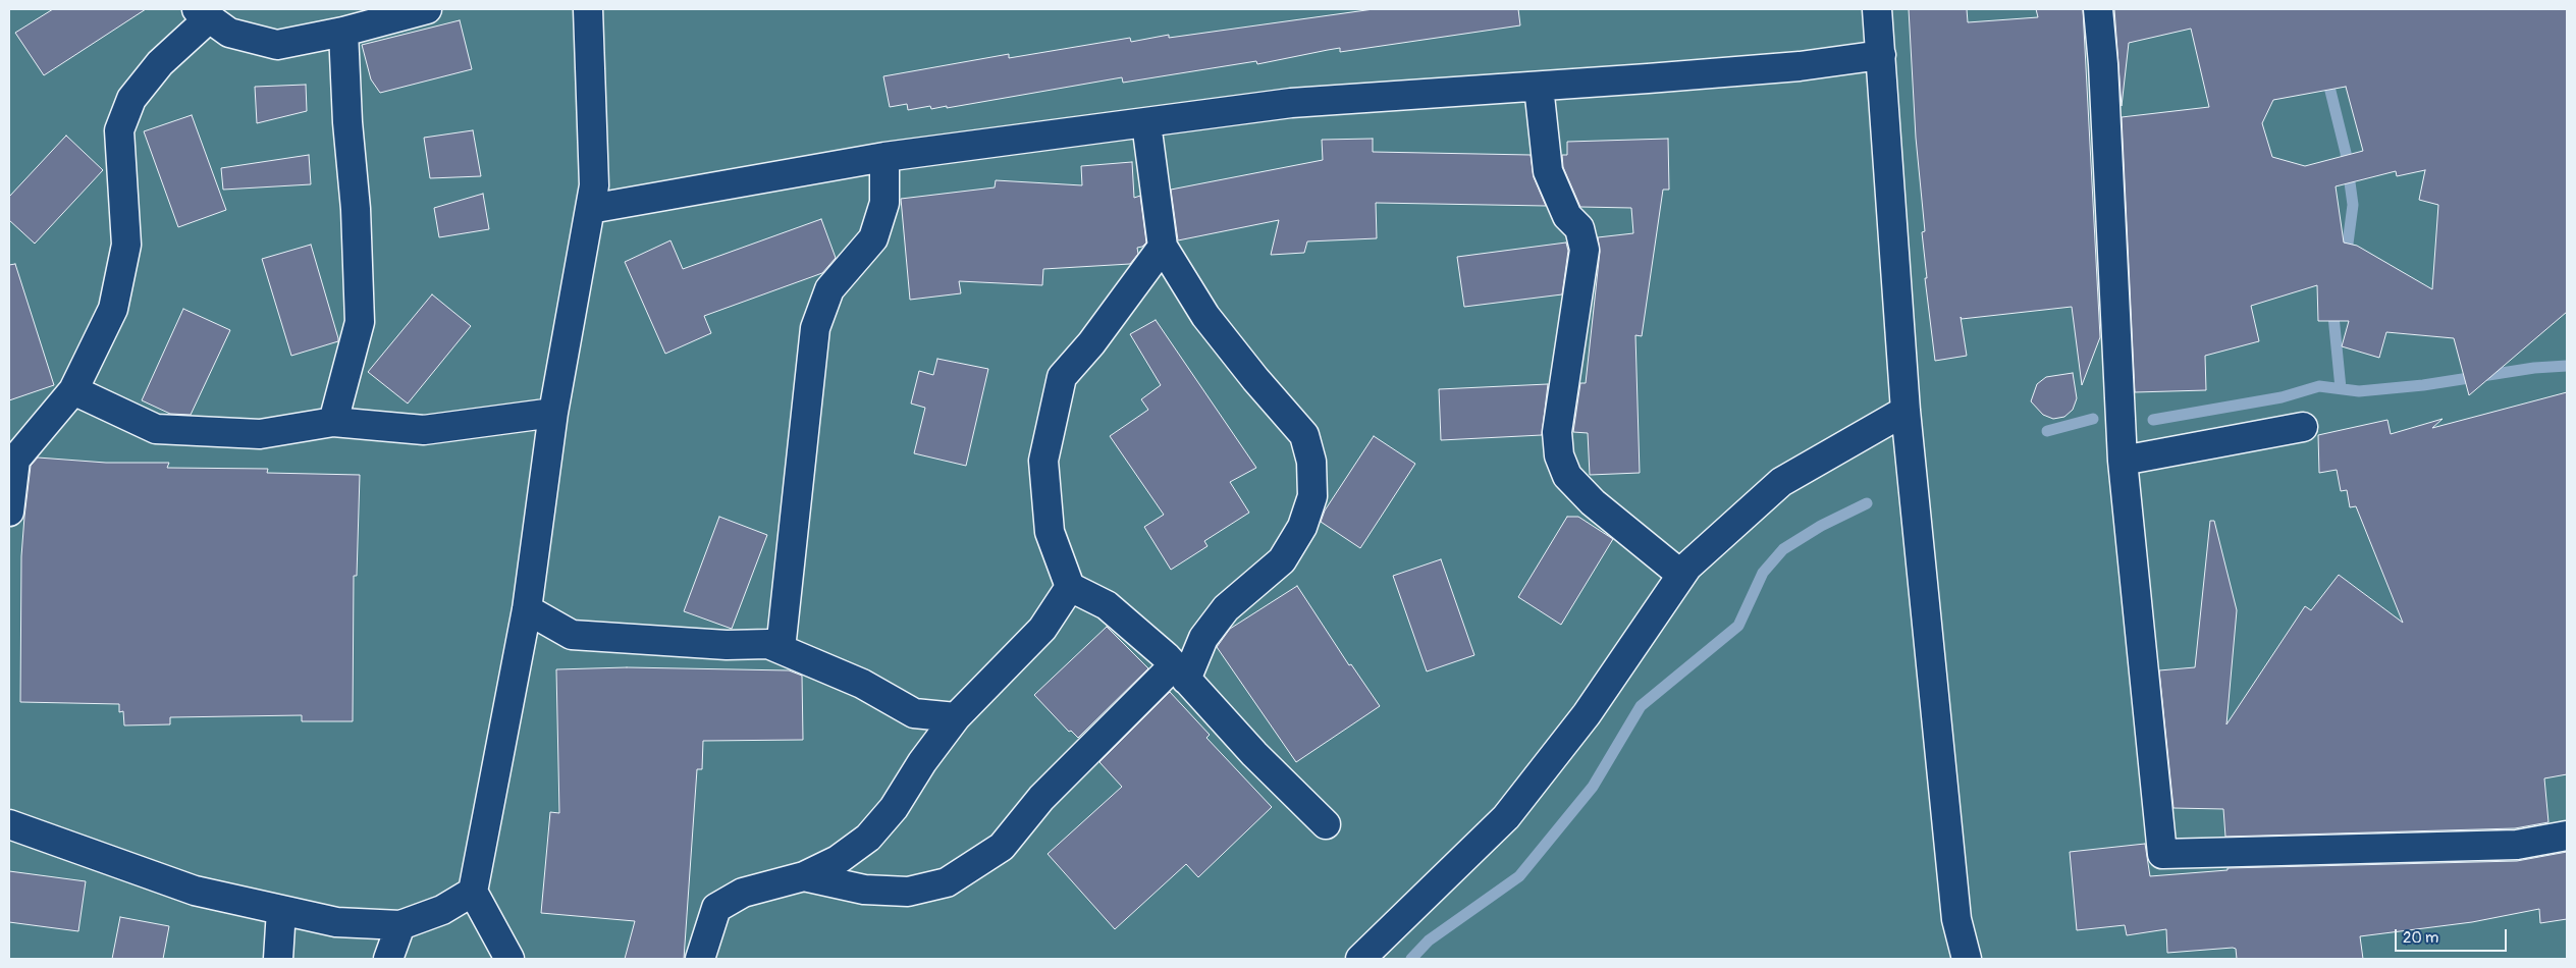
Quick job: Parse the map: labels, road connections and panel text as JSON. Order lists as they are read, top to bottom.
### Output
{
  "scale_bar": "20 m"
}
